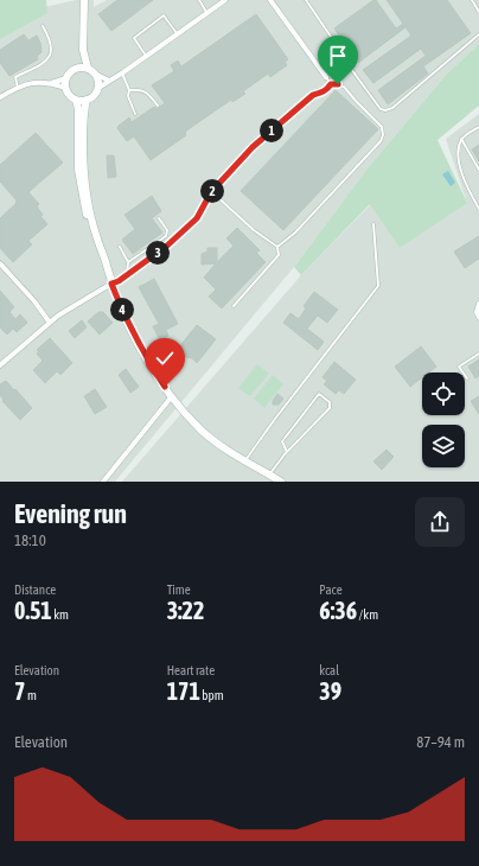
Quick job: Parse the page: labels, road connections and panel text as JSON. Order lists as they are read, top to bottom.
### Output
{
  "page": {
    "pins": [
      "1",
      "2",
      "3",
      "4"
    ],
    "heading": ["Evening run", "18:10"],
    "stats": [
      ["Distance", "0.51 km"],
      ["Time", "3:22"],
      ["Pace", "6:36 /km"],
      ["Elevation", "7 m"],
      ["Heart rate", "171 bpm"],
      ["kcal", "39"]
    ],
    "chart": ["Elevation", "87–94 m"]
  }
}
